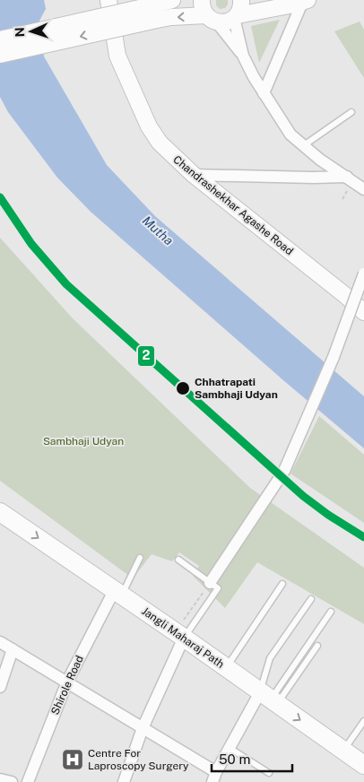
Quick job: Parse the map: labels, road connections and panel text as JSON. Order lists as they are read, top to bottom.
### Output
{
  "streets": {
    "main road": ["Jangli Maharaj Path"],
    "street": ["Chandrashekhar Agashe Road", "Shirole Road"]
  },
  "crossings": [
    ["Jangli Maharaj Path", "Shirole Road"]
  ],
  "one_way": ["Jangli Maharaj Path"],
  "water": ["Mutha"],
  "parks": ["Sambhaji Udyan"],
  "places": {
    "other": ["Chhatrapati Sambhaji Udyan"],
    "hospital": ["Centre For Laproscopy Surgery"]
  },
  "lines": ["transit line 2"],
  "scale_bar": "50 m",
  "north": "left"
}
